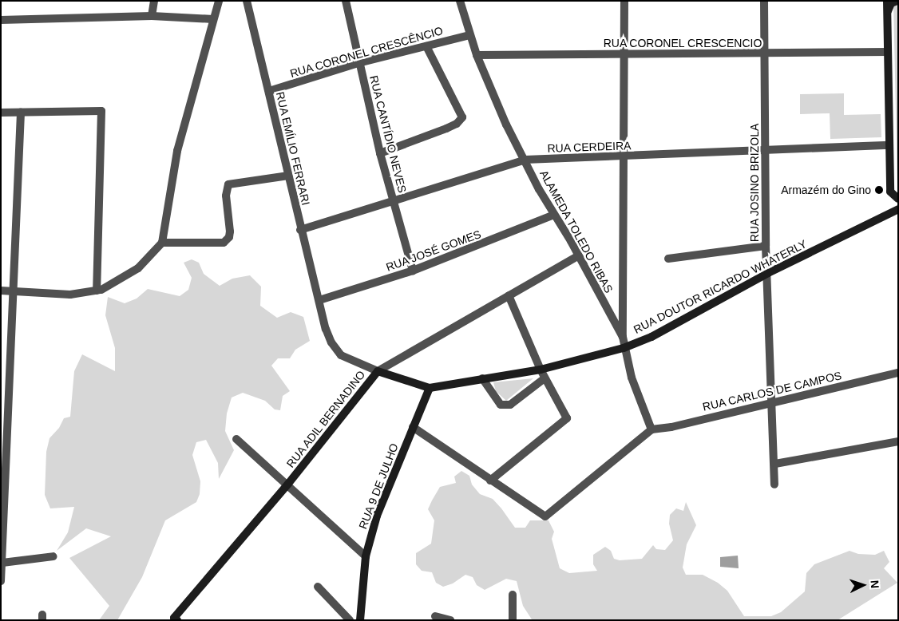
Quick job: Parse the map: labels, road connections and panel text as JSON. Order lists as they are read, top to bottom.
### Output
{
  "streets": {
    "main road": ["RUA DOUTOR RICARDO WHATERLY", "RUA ADIL BERNADINO", "RUA 9 DE JULHO"],
    "street": [
      "RUA CORONEL CRESCENCIO",
      "RUA CORONEL CRESCÊNCIO",
      "RUA CANTÍDIO NEVES",
      "RUA CERDEIRA",
      "RUA EMÍLIO FERRARI",
      "RUA JOSINO BRIZOLA",
      "ALAMEDA TOLEDO RIBAS",
      "RUA JOSÉ GOMES",
      "RUA CARLOS DE CAMPOS"
    ]
  },
  "crossings": [
    ["RUA CORONEL CRESCENCIO", "RUA JOSINO BRIZOLA"],
    ["RUA CORONEL CRESCENCIO", "ALAMEDA TOLEDO RIBAS"],
    ["RUA CORONEL CRESCÊNCIO", "RUA CANTÍDIO NEVES"],
    ["RUA CORONEL CRESCÊNCIO", "RUA EMÍLIO FERRARI"],
    ["RUA CORONEL CRESCÊNCIO", "ALAMEDA TOLEDO RIBAS"],
    ["RUA CANTÍDIO NEVES", "RUA CERDEIRA"],
    ["RUA CANTÍDIO NEVES", "RUA JOSÉ GOMES"],
    ["RUA CERDEIRA", "RUA EMÍLIO FERRARI"],
    ["RUA CERDEIRA", "RUA JOSINO BRIZOLA"],
    ["RUA CERDEIRA", "ALAMEDA TOLEDO RIBAS"],
    ["RUA EMÍLIO FERRARI", "RUA JOSÉ GOMES"],
    ["RUA EMÍLIO FERRARI", "RUA ADIL BERNADINO"],
    ["RUA JOSINO BRIZOLA", "RUA DOUTOR RICARDO WHATERLY"],
    ["RUA JOSINO BRIZOLA", "RUA CARLOS DE CAMPOS"],
    ["ALAMEDA TOLEDO RIBAS", "RUA JOSÉ GOMES"],
    ["ALAMEDA TOLEDO RIBAS", "RUA DOUTOR RICARDO WHATERLY"],
    ["ALAMEDA TOLEDO RIBAS", "RUA CARLOS DE CAMPOS"],
    ["ALAMEDA TOLEDO RIBAS", "RUA ADIL BERNADINO"],
    ["RUA DOUTOR RICARDO WHATERLY", "RUA 9 DE JULHO"]
  ],
  "places": ["Armazém do Gino"],
  "north": "right"
}
